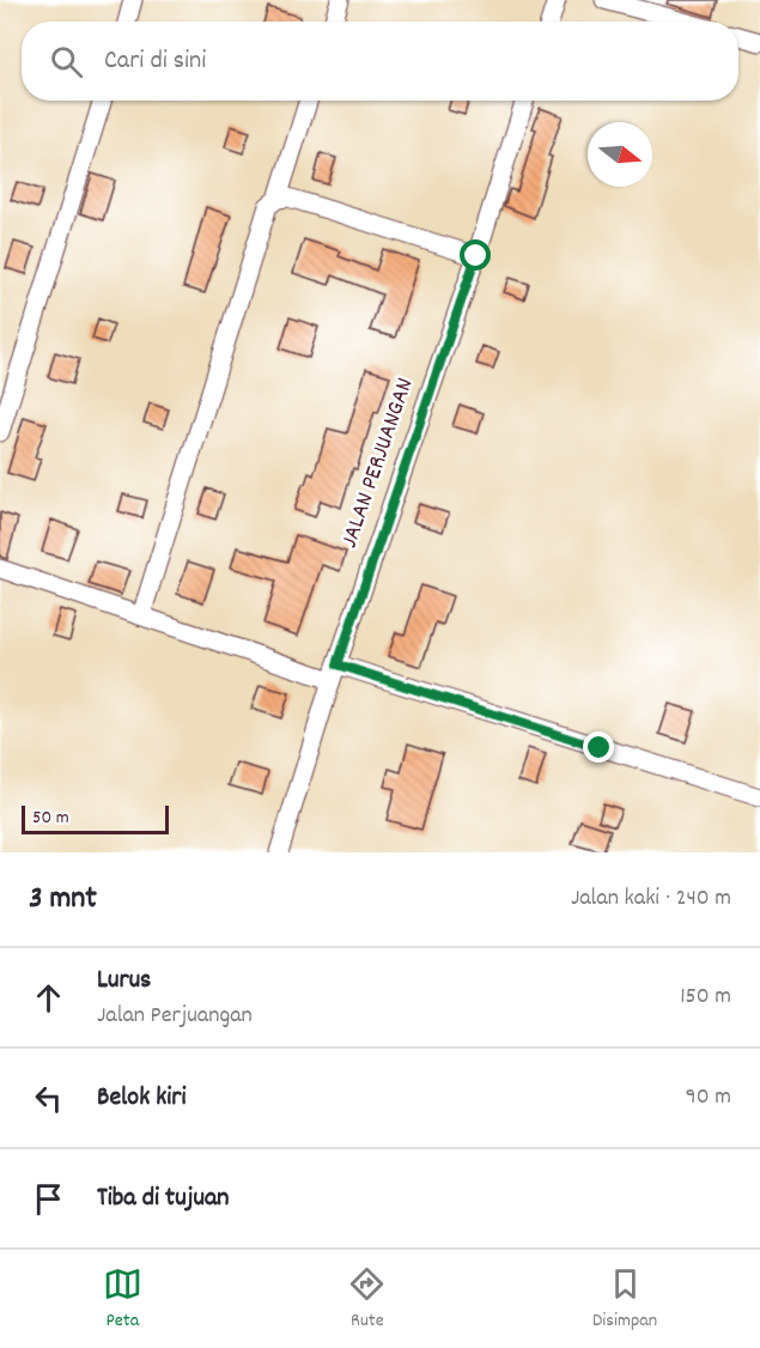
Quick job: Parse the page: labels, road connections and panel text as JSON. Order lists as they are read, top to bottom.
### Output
{
  "streets": {
    "street": ["JALAN PERJUANGAN"]
  },
  "scale_bar": "50 m",
  "north": "right",
  "page": {
    "search": "Cari di sini",
    "scale": "50 m",
    "heading": ["3 mnt", "Jalan kaki · 240 m"],
    "list": [
      ["Lurus", "Jalan Perjuangan", "150 m"],
      ["Belok kiri", "90 m"],
      "Tiba di tujuan"
    ],
    "nav": ["Peta", "Rute", "Disimpan"]
  }
}
